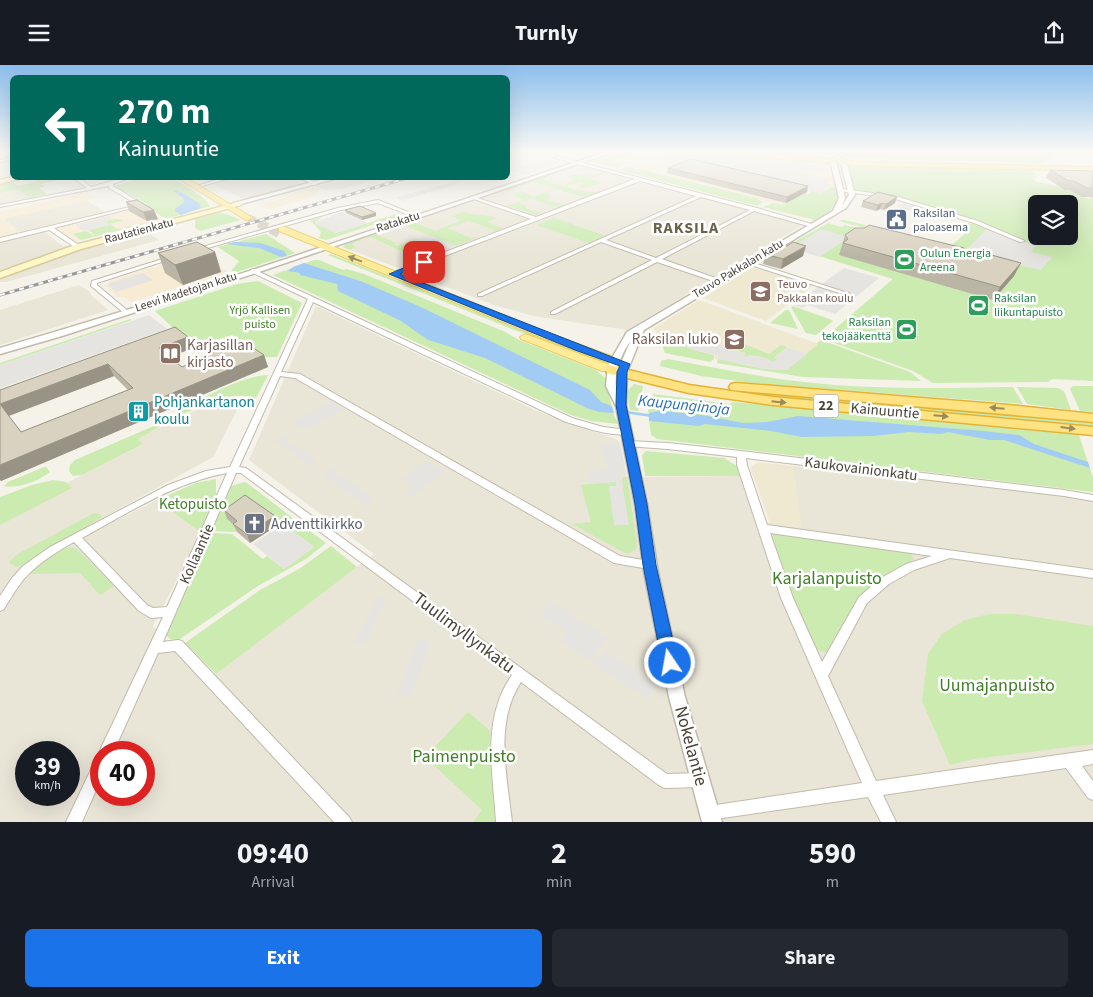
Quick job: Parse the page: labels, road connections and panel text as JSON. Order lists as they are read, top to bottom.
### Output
{
  "streets": {
    "highway": ["22", "Kainuuntie"],
    "main road": ["Rautatienkatu"],
    "street": [
      "Ratakatu",
      "Teuvo Pakkalan katu",
      "Leevi Madetojan katu",
      "Kaukovainionkatu",
      "Kollaantie",
      "Tuulimyllynkatu",
      "Nokelantie"
    ]
  },
  "crossings": [
    ["Ratakatu", "Leevi Madetojan katu"],
    ["Ratakatu", "Kainuuntie"],
    ["Teuvo Pakkalan katu", "Kainuuntie"],
    ["Teuvo Pakkalan katu", "Nokelantie"],
    ["Leevi Madetojan katu", "Kainuuntie"],
    ["Leevi Madetojan katu", "Kaukovainionkatu"],
    ["Kainuuntie", "Nokelantie"],
    ["Kaukovainionkatu", "Kollaantie"],
    ["Kaukovainionkatu", "Nokelantie"],
    ["Kollaantie", "Tuulimyllynkatu"],
    ["Tuulimyllynkatu", "Nokelantie"]
  ],
  "districts": ["RAKSILA"],
  "water": ["Kaupunginoja"],
  "parks": [
    "Yrjö Kallisen puisto",
    "Ketopuisto",
    "Karjalanpuisto",
    "Uumajanpuisto",
    "Paimenpuisto"
  ],
  "places": {
    "public building": ["Raksilan paloasema"],
    "sports": ["Oulun Energia Areena", "Raksilan liikuntapuisto", "Raksilan tekojääkenttä"],
    "school or university": ["Teuvo Pakkalan koulu", "Raksilan lukio"],
    "library": ["Karjasillan kirjasto"],
    "building": ["Pohjankartanon koulu"],
    "church": ["Adventtikirkko"]
  },
  "page": {
    "header": "Turnly",
    "turn": ["270 m", "Kainuuntie"],
    "speed": "39 km/h",
    "limit": "40",
    "eta": [
      "09:40",
      "Arrival",
      "2",
      "min",
      "590",
      "m"
    ],
    "buttons": ["Exit", "Share"]
  }
}
